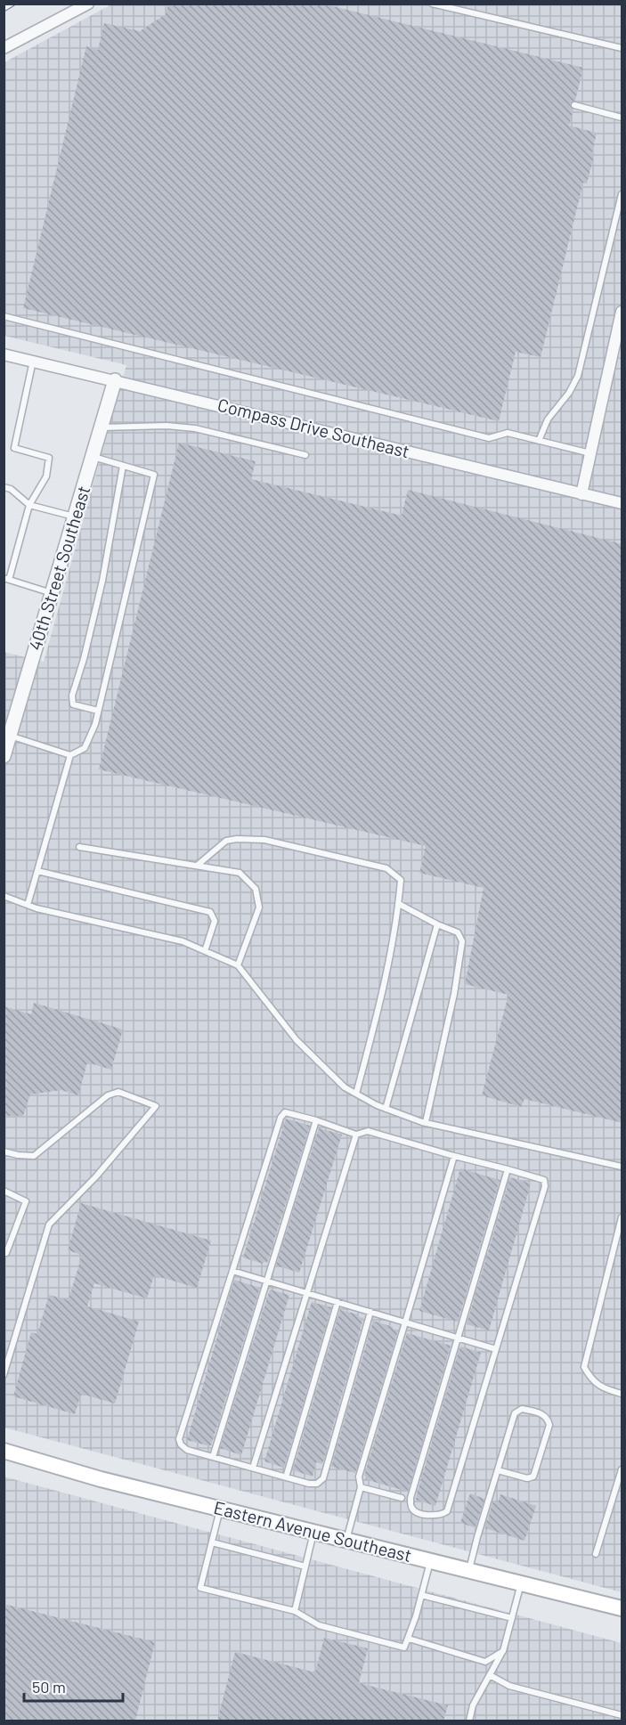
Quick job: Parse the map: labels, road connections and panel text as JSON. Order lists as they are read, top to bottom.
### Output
{
  "streets": {
    "main road": ["Eastern Avenue Southeast"],
    "street": ["Compass Drive Southeast", "40th Street Southeast"]
  },
  "crossings": [
    ["Compass Drive Southeast", "40th Street Southeast"]
  ],
  "scale_bar": "50 m"
}
